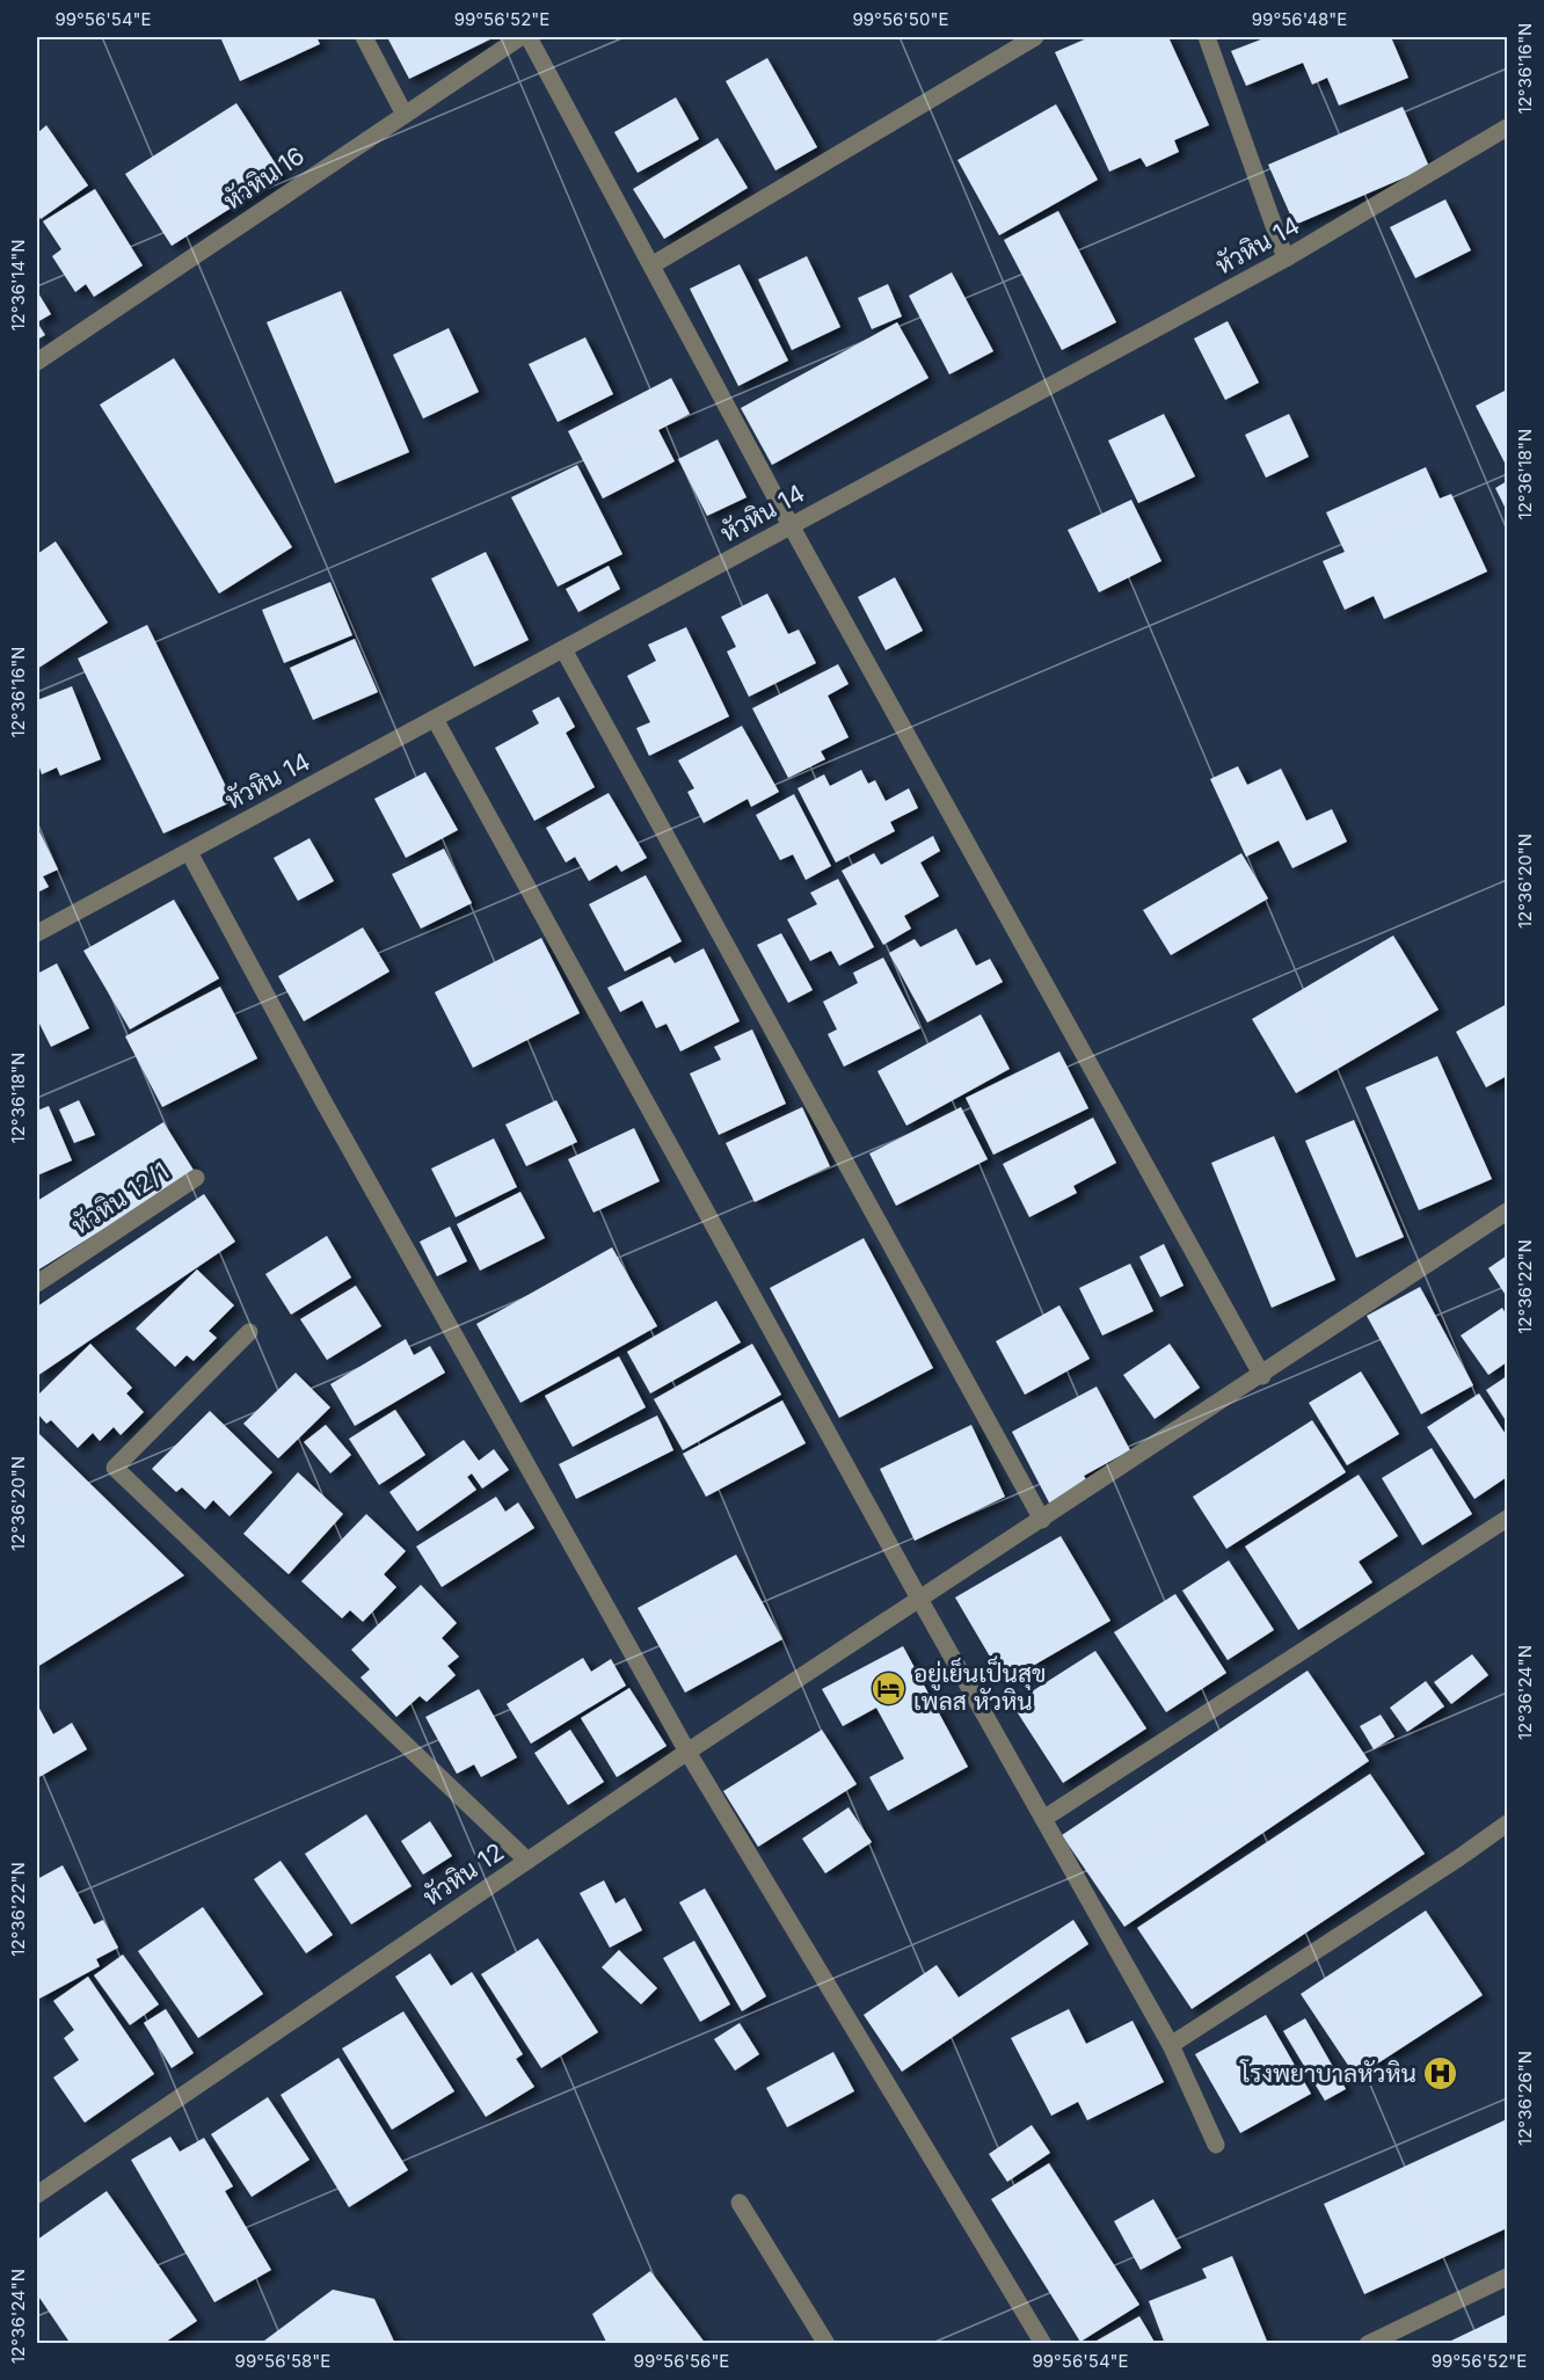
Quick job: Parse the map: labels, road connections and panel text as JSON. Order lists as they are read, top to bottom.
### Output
{
  "streets": {
    "street": [
      "หัวหิน 16",
      "หัวหิน 14",
      "หัวหิน 12/1",
      "หัวหิน 12"
    ]
  },
  "places": {
    "hotel": ["อยู่เย็นเป็นสุข เพลส หัวหิน"],
    "hospital": ["โรงพยาบาลหัวหิน"]
  },
  "coordinates": [
    "99°56'54\"E",
    "99°56'52\"E",
    "99°56'50\"E",
    "99°56'48\"E",
    "12°36'16\"N",
    "12°36'14\"N",
    "12°36'18\"N",
    "12°36'20\"N",
    "12°36'22\"N",
    "12°36'24\"N",
    "12°36'26\"N",
    "99°56'58\"E",
    "99°56'56\"E"
  ]
}
